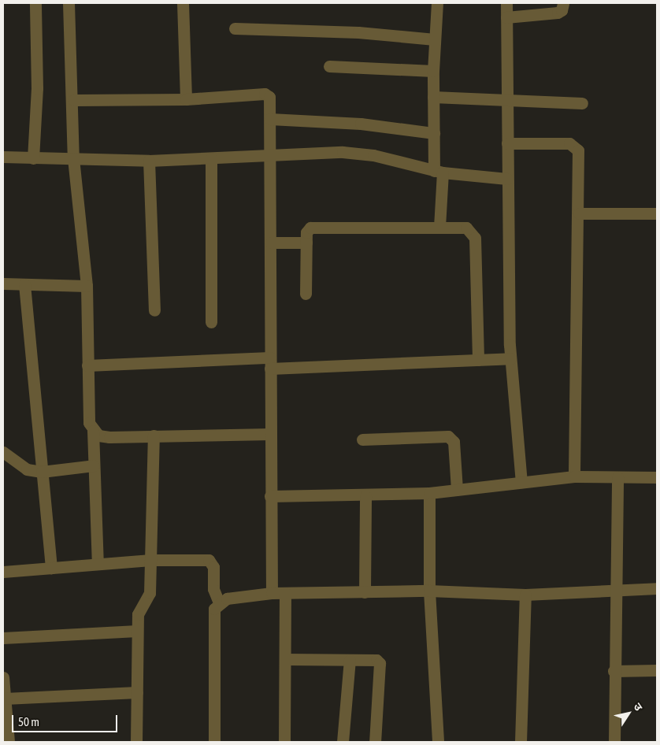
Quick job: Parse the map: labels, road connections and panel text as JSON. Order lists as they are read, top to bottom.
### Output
{
  "scale_bar": "50 m",
  "north": "top right"
}
